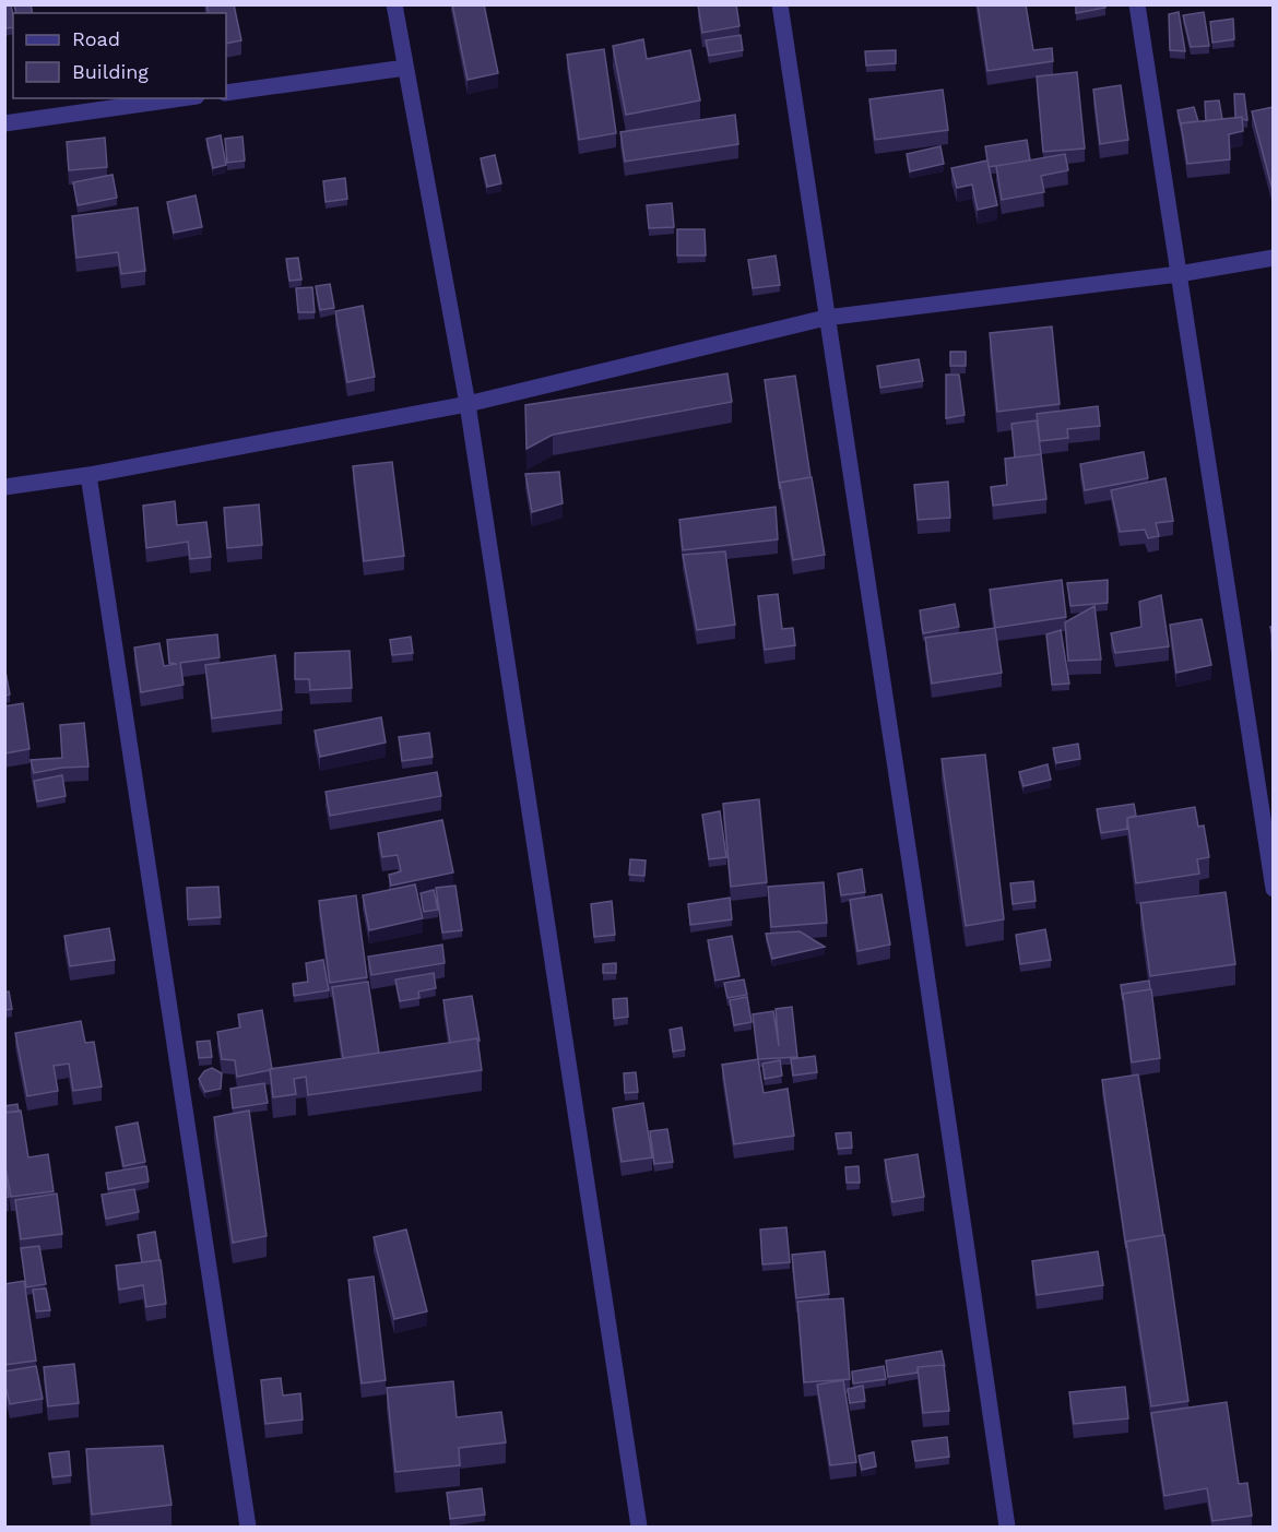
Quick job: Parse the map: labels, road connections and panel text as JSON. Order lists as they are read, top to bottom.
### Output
{
  "legend": ["Road", "Building"]
}
